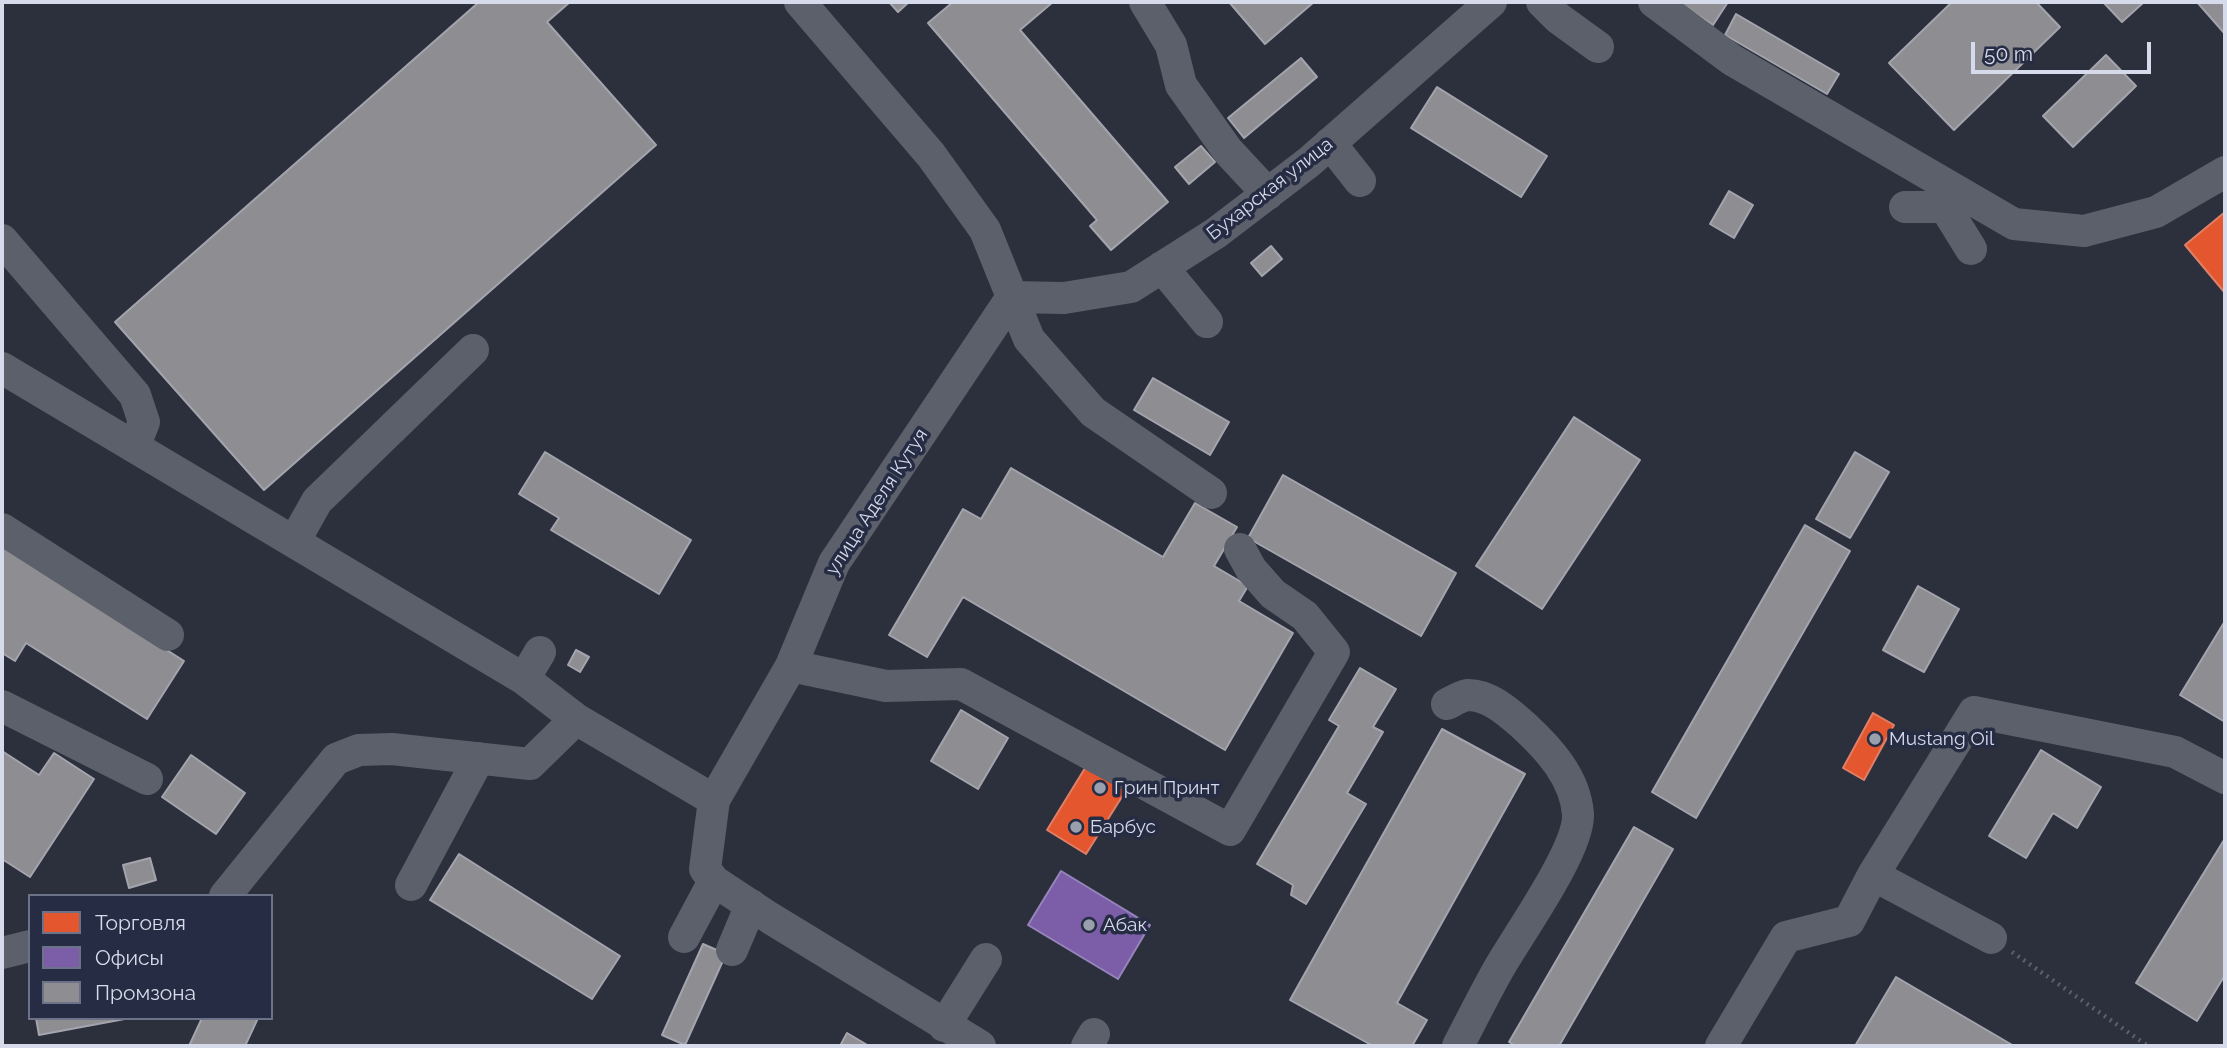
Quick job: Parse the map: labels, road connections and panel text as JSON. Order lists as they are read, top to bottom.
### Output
{
  "streets": {
    "street": ["Бухарская улица", "улица Аделя Кутуя"]
  },
  "crossings": [
    ["Бухарская улица", "улица Аделя Кутуя"]
  ],
  "places": [
    "Mustang Oil",
    "Грин Принт",
    "Барбус",
    "Абак"
  ],
  "legend": ["Торговля", "Офисы", "Промзона"],
  "scale_bar": "50 m"
}
